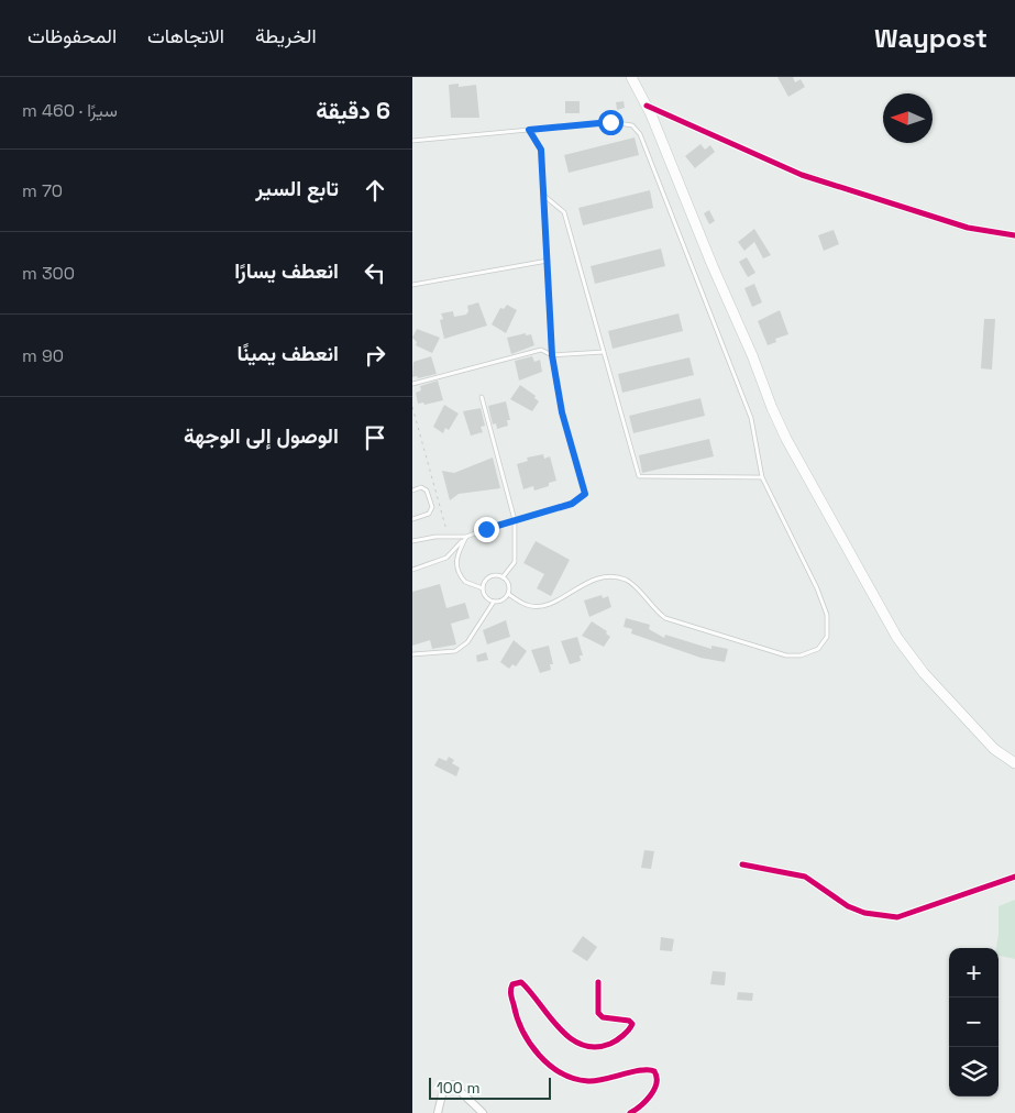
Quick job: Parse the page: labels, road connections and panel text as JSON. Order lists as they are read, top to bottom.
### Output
{
  "scale_bar": "100 m",
  "north": "left",
  "page": {
    "header": "Waypost",
    "nav": ["الخريطة", "الاتجاهات", "المحفوظات"],
    "heading": ["6 دقيقة", "سيرًا · 460 m"],
    "list": [
      ["تابع السير", "70 m"],
      ["انعطف يسارًا", "300 m"],
      ["انعطف يمينًا", "90 m"],
      "الوصول إلى الوجهة"
    ],
    "map_buttons": ["+", "−"],
    "scale": "100 m"
  }
}
